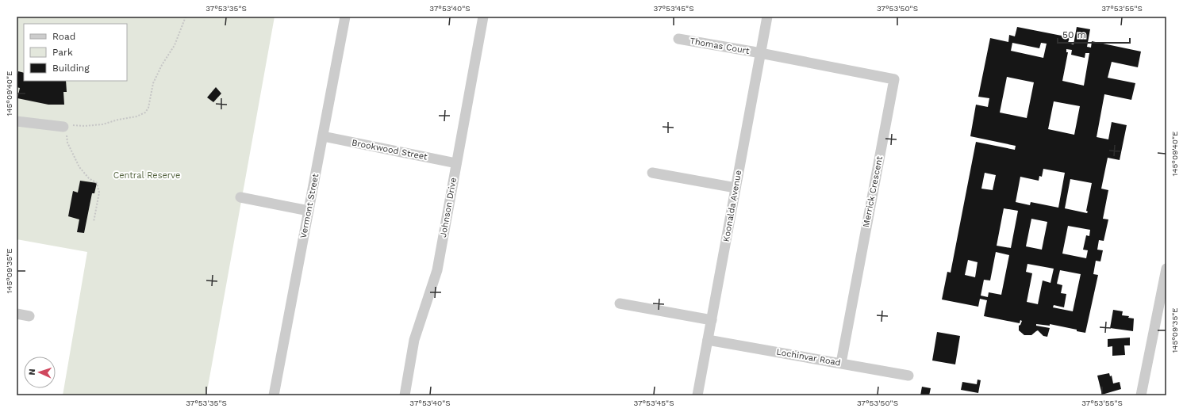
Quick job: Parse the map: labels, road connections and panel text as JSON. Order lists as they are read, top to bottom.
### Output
{
  "streets": {
    "street": [
      "Thomas Court",
      "Brookwood Street",
      "Merrick Crescent",
      "Vermont Street",
      "Koonalda Avenue",
      "Johnson Drive",
      "Lochinvar Road"
    ]
  },
  "crossings": [
    ["Thomas Court", "Merrick Crescent"],
    ["Thomas Court", "Koonalda Avenue"],
    ["Brookwood Street", "Vermont Street"],
    ["Brookwood Street", "Johnson Drive"],
    ["Merrick Crescent", "Koonalda Avenue"],
    ["Merrick Crescent", "Lochinvar Road"],
    ["Koonalda Avenue", "Lochinvar Road"]
  ],
  "parks": ["Central Reserve"],
  "legend": ["Road", "Park", "Building"],
  "scale_bar": "50 m",
  "north": "left",
  "coordinates": [
    "37°53'35\"S",
    "37°53'40\"S",
    "37°53'45\"S",
    "37°53'50\"S",
    "37°53'55\"S",
    "145°09'40\"E",
    "145°09'35\"E"
  ]
}
